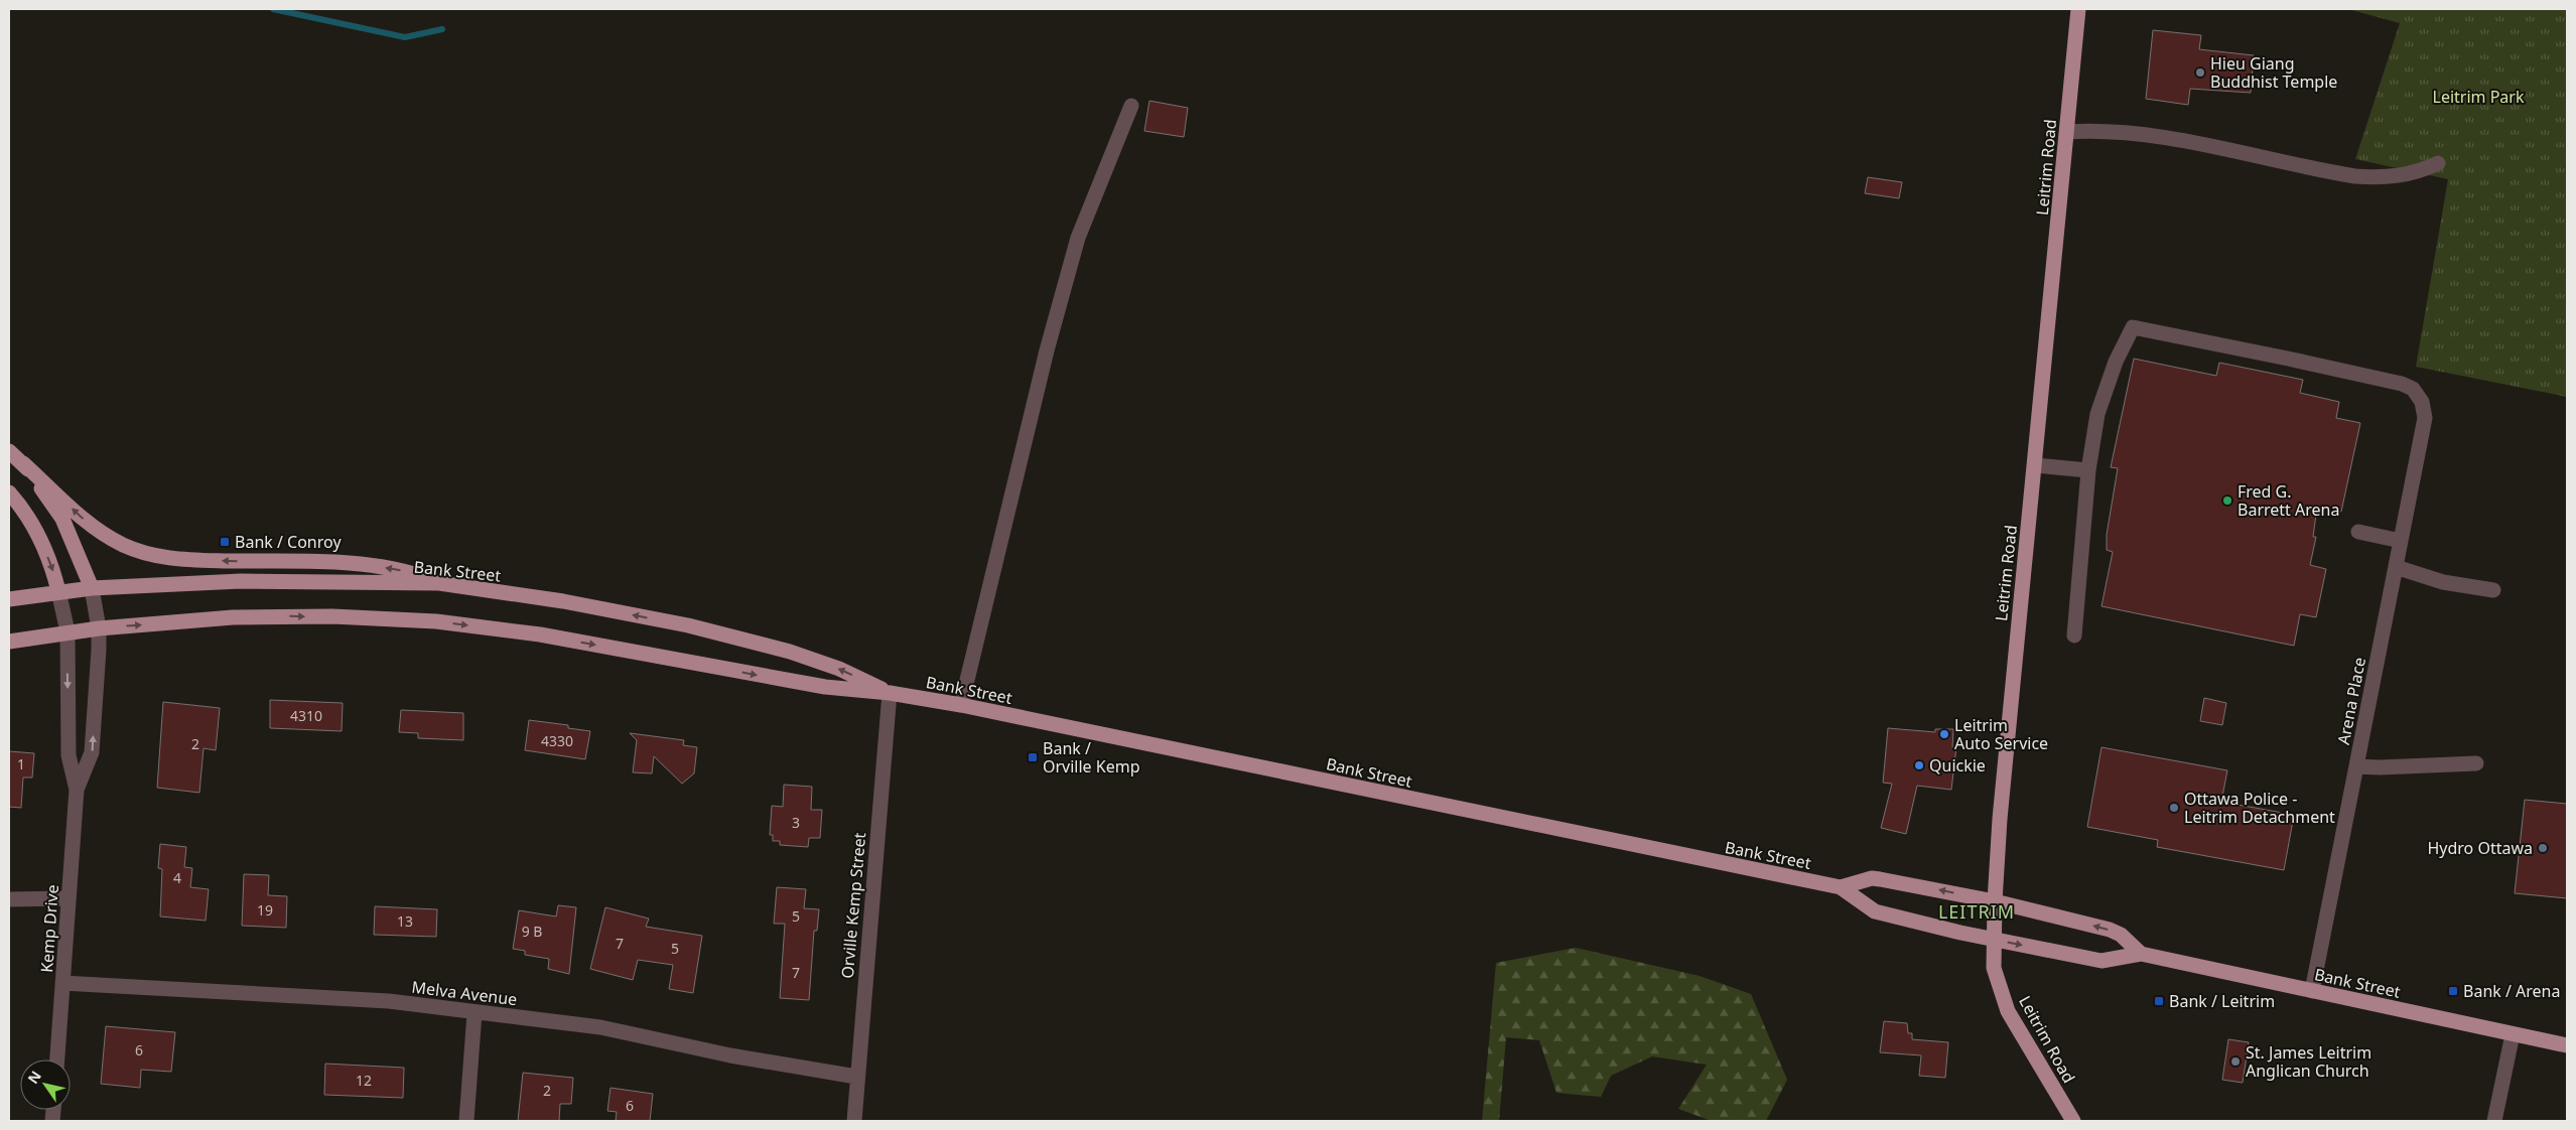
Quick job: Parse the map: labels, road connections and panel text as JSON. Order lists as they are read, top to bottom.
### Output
{
  "streets": {
    "main road": ["Leitrim Road", "Bank Street"],
    "street": [
      "Arena Place",
      "Orville Kemp Street",
      "Kemp Drive",
      "Melva Avenue"
    ]
  },
  "crossings": [
    ["Leitrim Road", "Bank Street"],
    ["Bank Street", "Arena Place"],
    ["Bank Street", "Orville Kemp Street"],
    ["Bank Street", "Kemp Drive"],
    ["Orville Kemp Street", "Melva Avenue"],
    ["Kemp Drive", "Melva Avenue"]
  ],
  "districts": ["LEITRIM"],
  "parks": ["Leitrim Park"],
  "places": {
    "other": [
      "Hieu Giang Buddhist Temple",
      "Fred G. Barrett Arena",
      "Leitrim Auto Service",
      "Quickie",
      "Ottawa Police - Leitrim Detachment",
      "Hydro Ottawa",
      "St. James Leitrim Anglican Church"
    ],
    "transit": [
      "Bank / Conroy",
      "Bank / Orville Kemp",
      "Bank / Arena",
      "Bank / Leitrim"
    ]
  },
  "house_numbers": [
    "4310",
    "4330",
    "2",
    "1",
    "3",
    "4",
    "19",
    "5",
    "13",
    "9 B",
    "7",
    "5",
    "7",
    "6",
    "12",
    "2",
    "6"
  ],
  "north": "top left"
}
